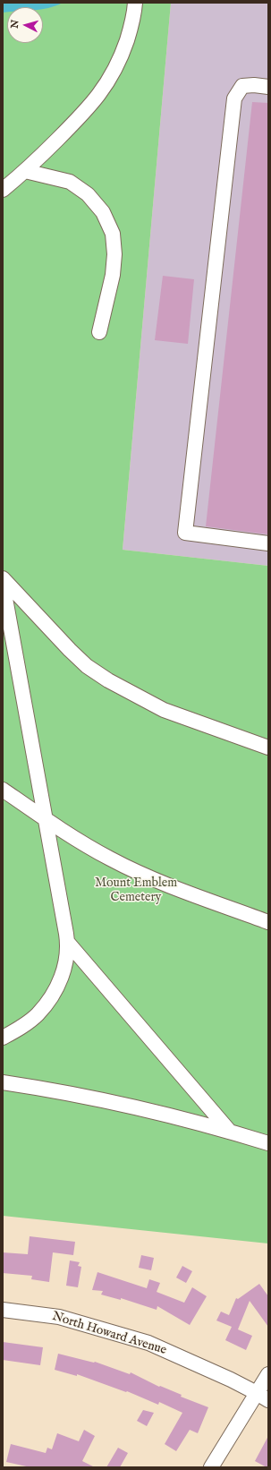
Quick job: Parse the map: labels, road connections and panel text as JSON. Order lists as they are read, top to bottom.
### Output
{
  "streets": {
    "street": ["North Howard Avenue"]
  },
  "parks": ["Mount Emblem Cemetery"],
  "north": "left"
}
